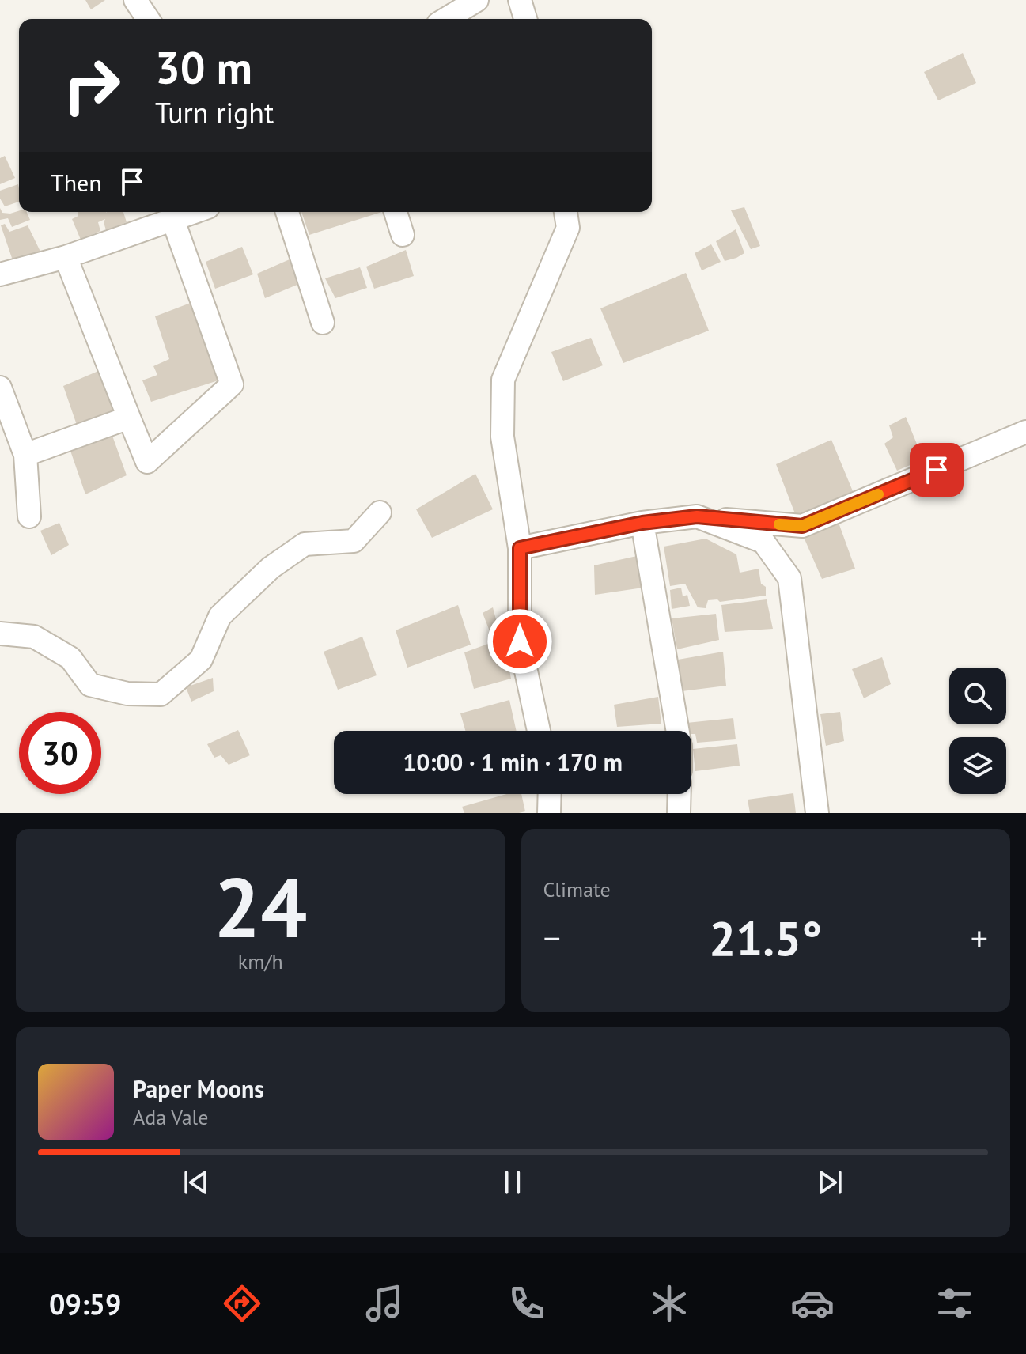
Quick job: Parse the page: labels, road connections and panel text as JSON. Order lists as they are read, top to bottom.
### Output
{
  "page": {
    "turn": ["30 m", "Turn right"],
    "then": "Then",
    "limit": "30",
    "trip": "10:00 · 1 min · 170 m",
    "tile": [
      ["24", "km/h"],
      "Climate"
    ],
    "heat": ["−", "21.5°", "+"],
    "song": ["Paper Moons", "Ada Vale"],
    "tabs": "09:59"
  }
}
